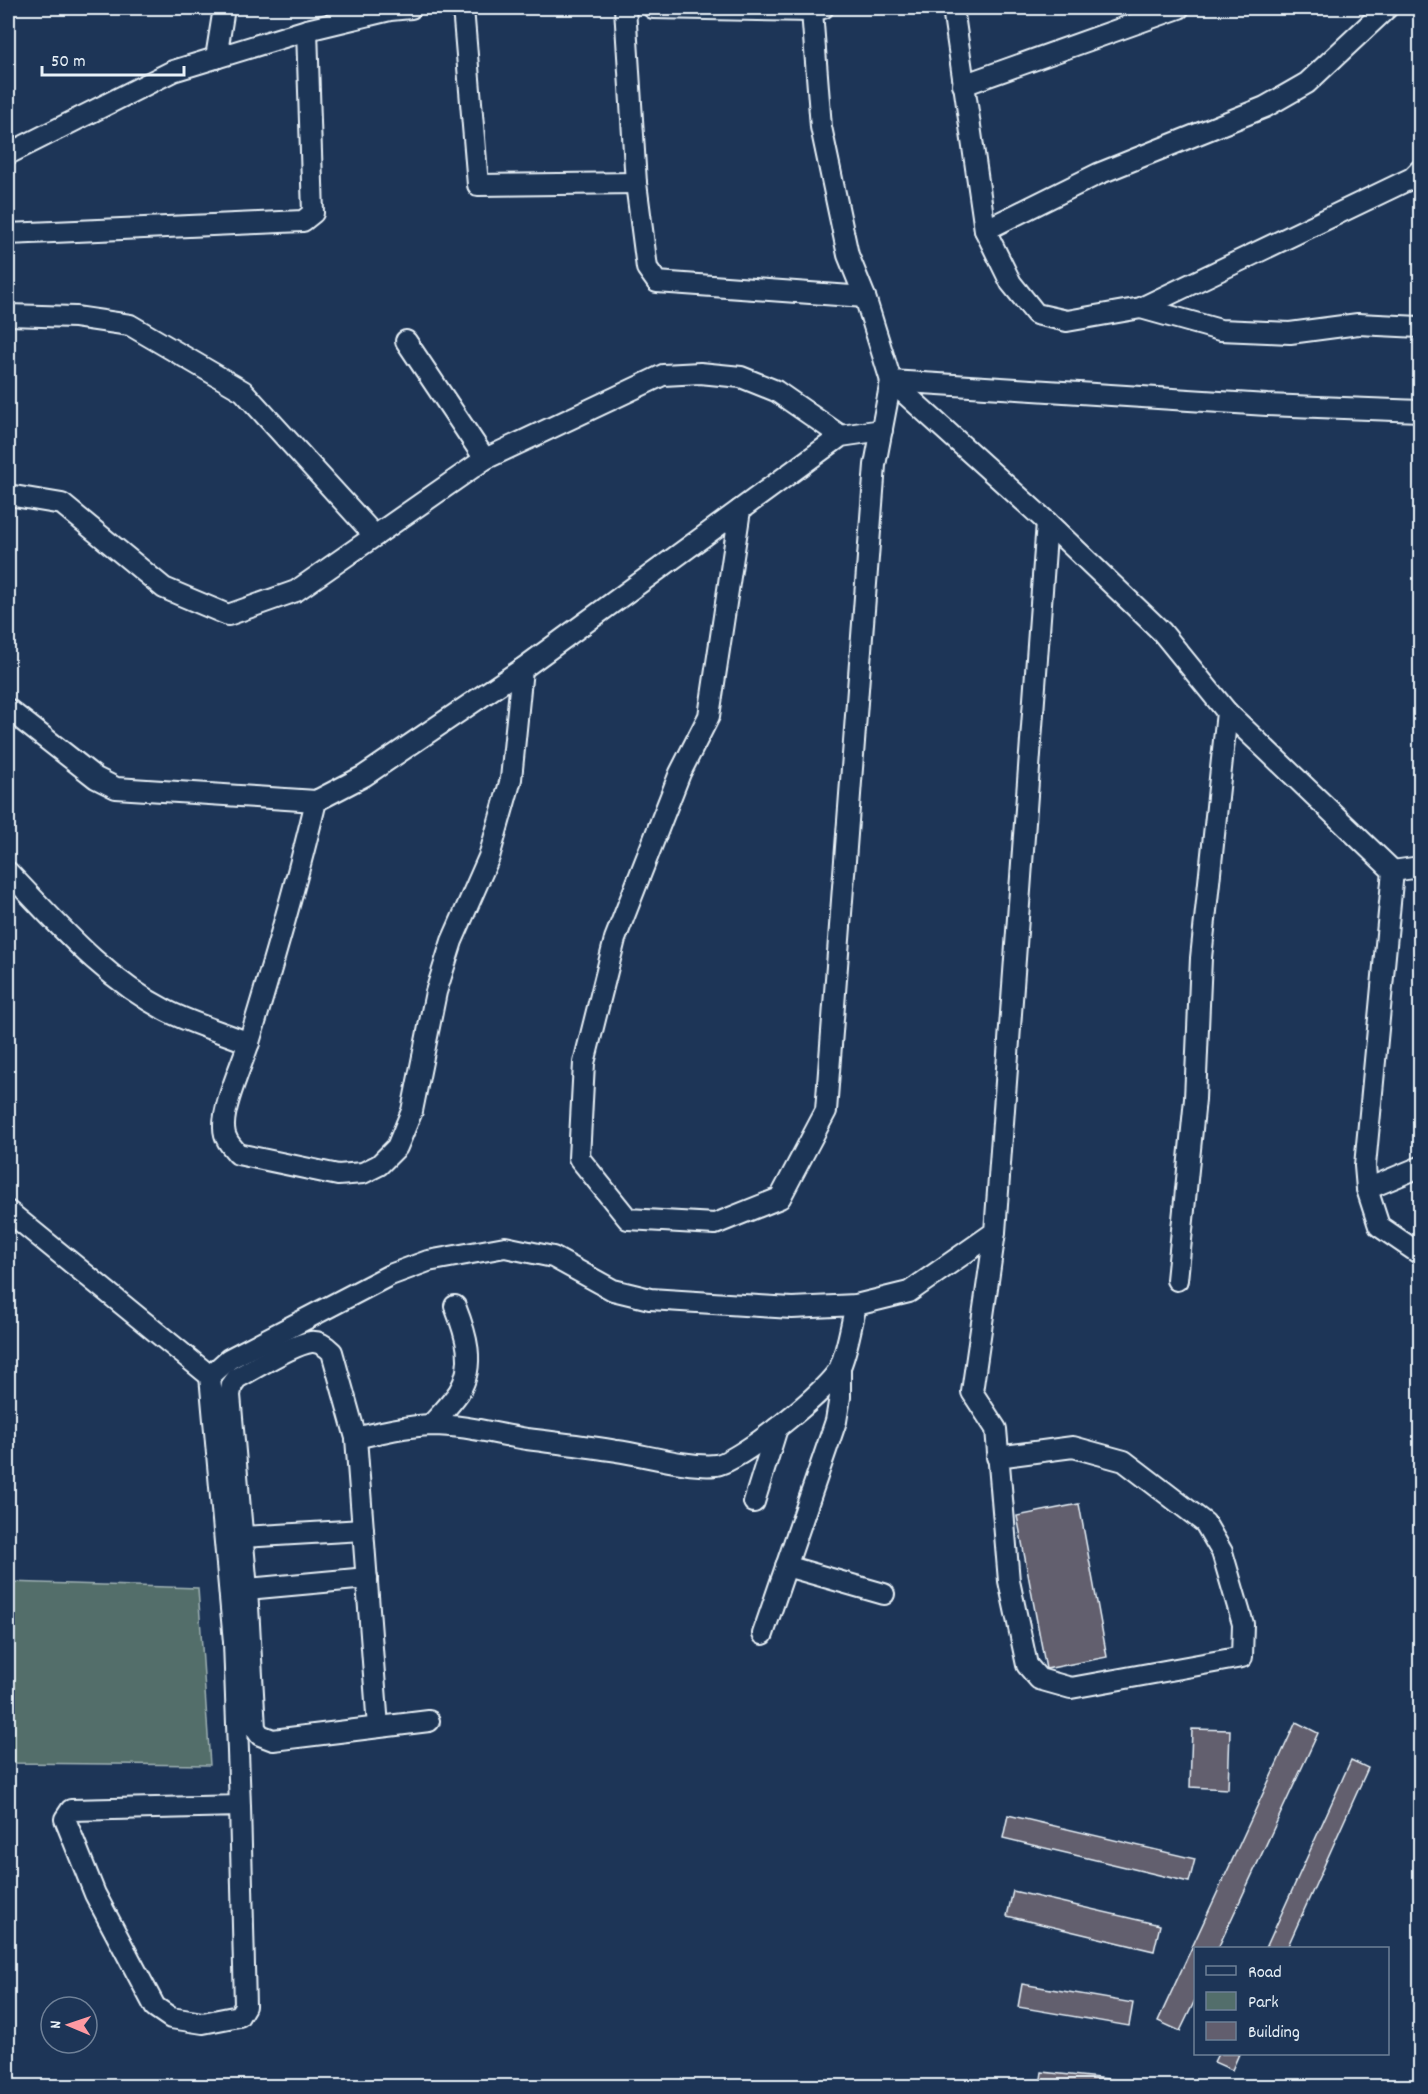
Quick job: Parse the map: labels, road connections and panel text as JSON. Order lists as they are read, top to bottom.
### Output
{
  "legend": ["Road", "Park", "Building"],
  "scale_bar": "50 m",
  "north": "left"
}
